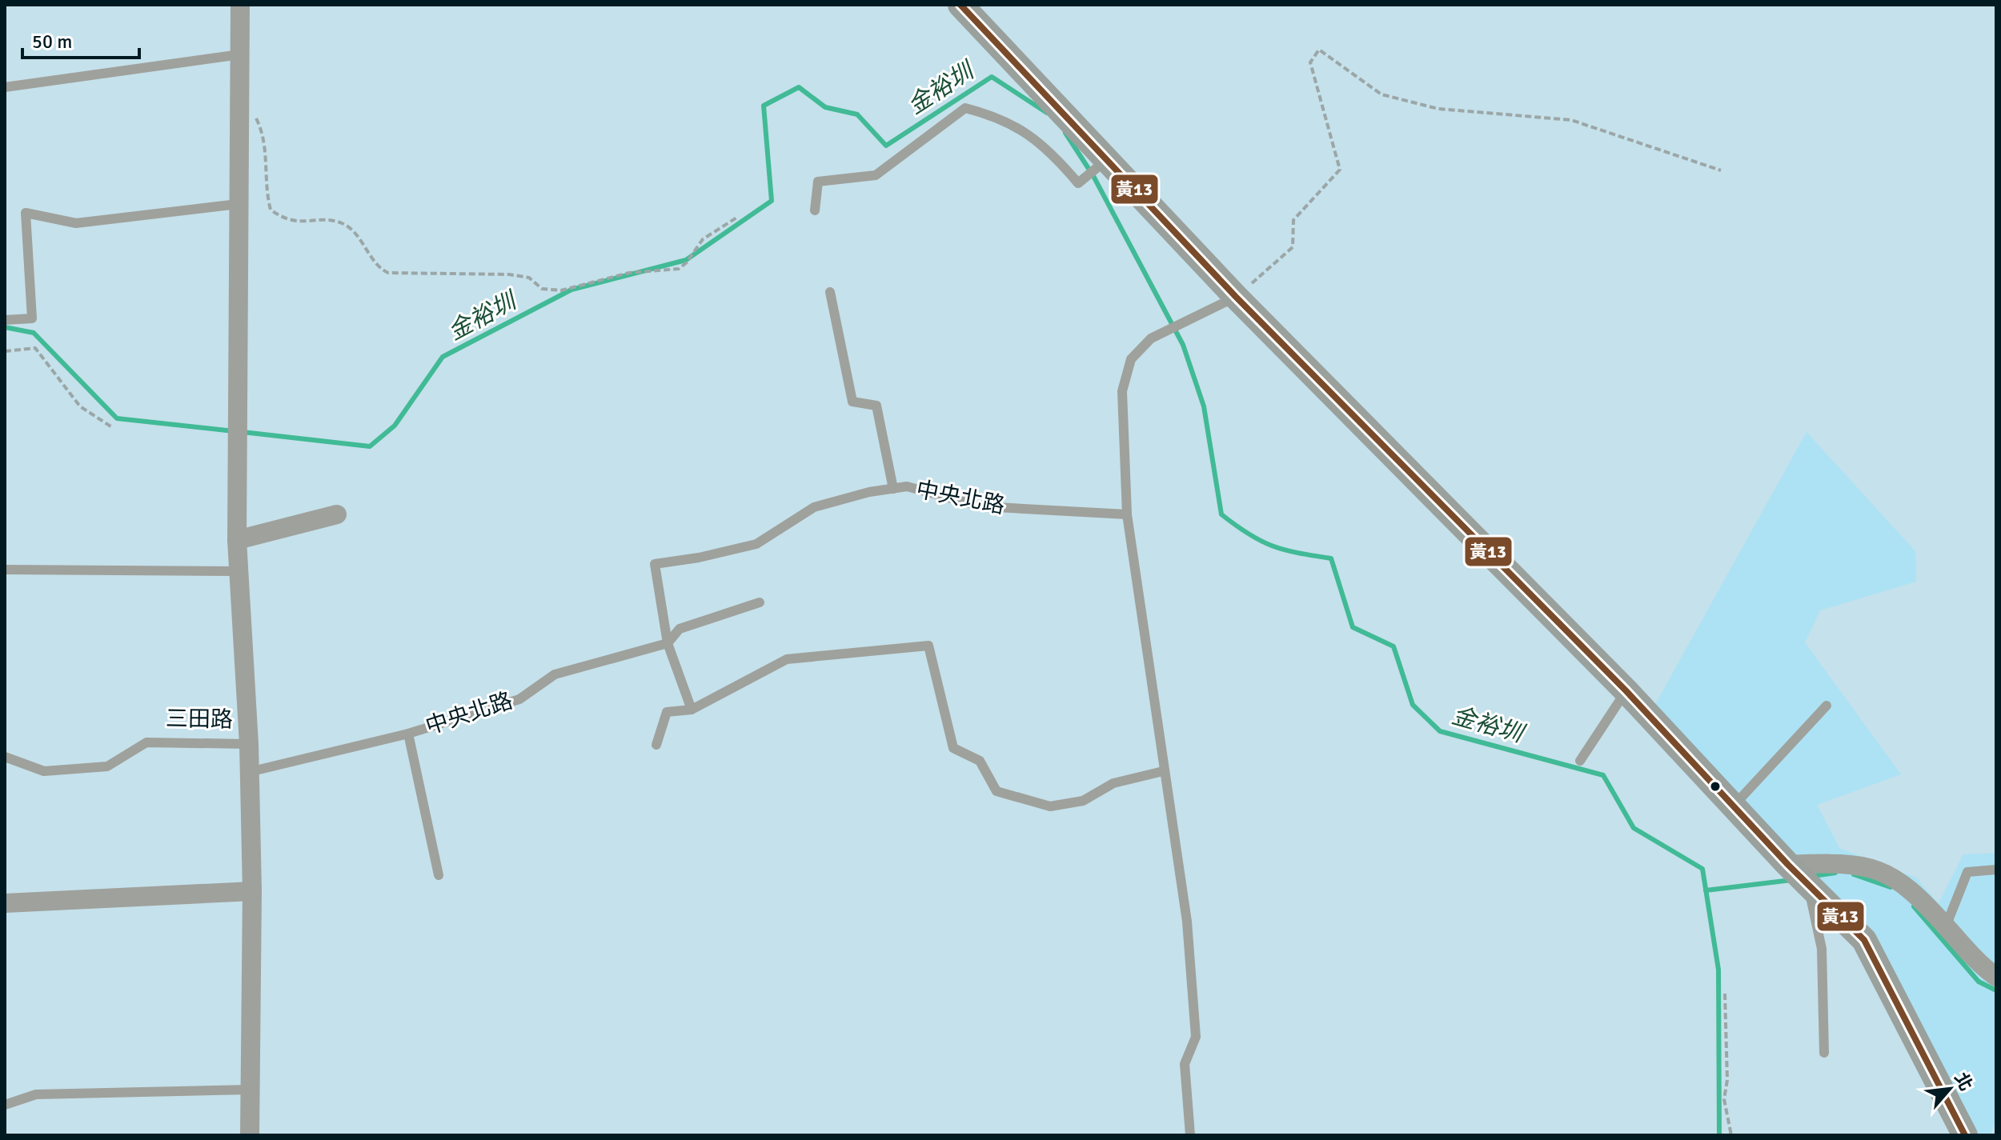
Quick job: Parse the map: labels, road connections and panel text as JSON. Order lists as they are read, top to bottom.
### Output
{
  "streets": {
    "lane": ["中央北路", "三田路"]
  },
  "water": ["金裕圳"],
  "lines": ["transit line 黃13"],
  "scale_bar": "50 m",
  "north": "top right"
}
